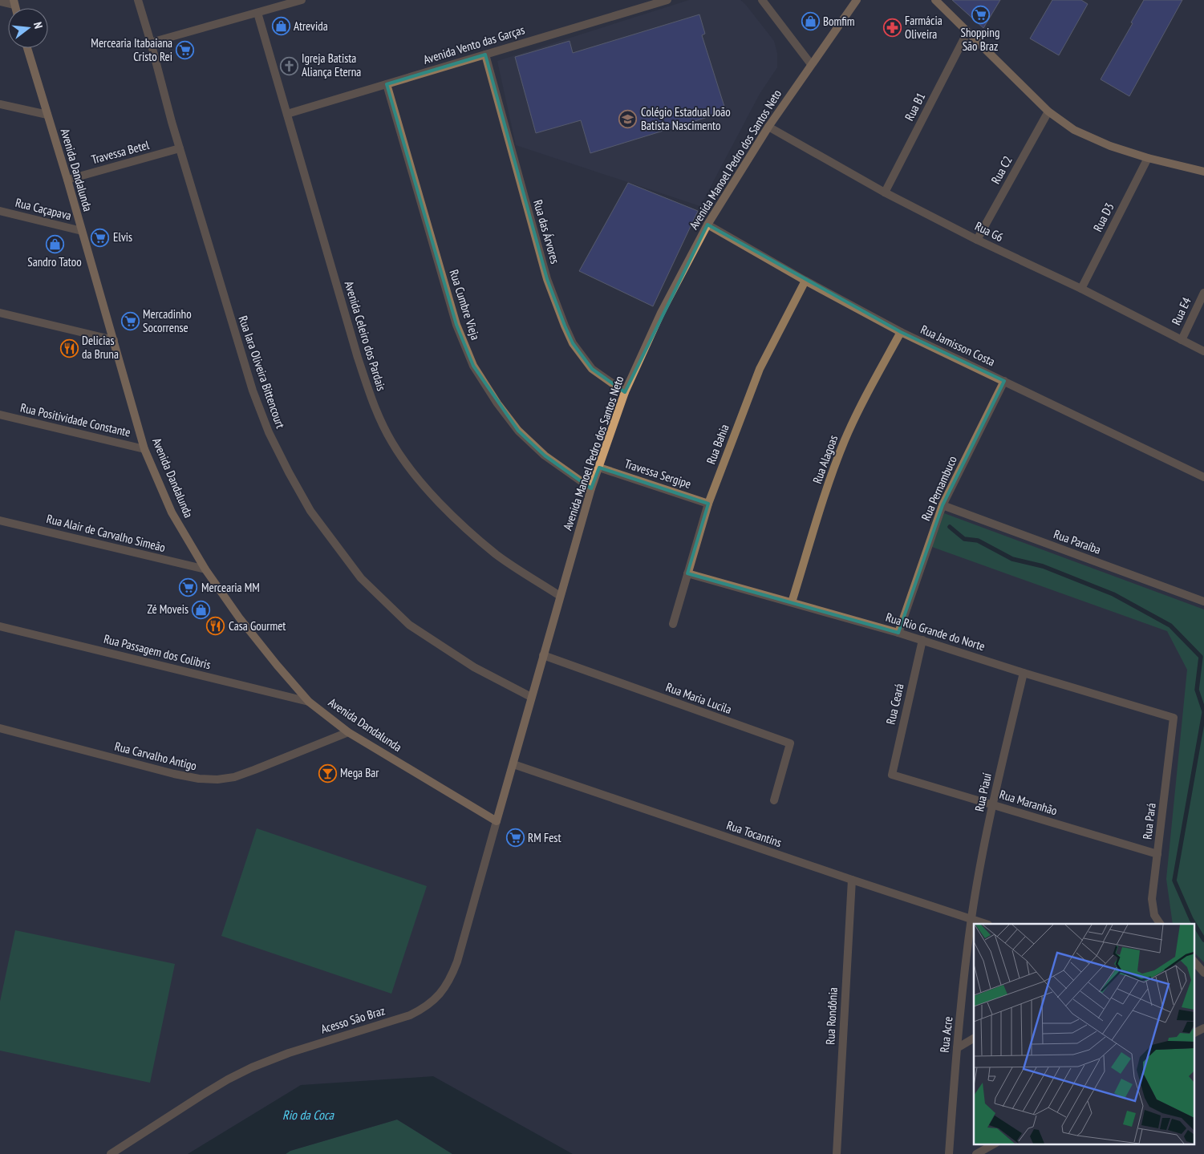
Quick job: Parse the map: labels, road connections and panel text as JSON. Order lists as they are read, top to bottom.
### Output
{
  "streets": {
    "street": [
      "Avenida Vento das Garças",
      "Rua B1",
      "Travessa Betel",
      "Avenida Manoel Pedro dos Santos Neto",
      "Avenida Dandalunda",
      "Rua C2",
      "Rua Caçapava",
      "Rua D3",
      "Rua das Árvores",
      "Rua G6",
      "Rua Cumbre Vieja",
      "Rua E4",
      "Avenida Celeiro dos Pardais",
      "Rua Jamisson Costa",
      "Rua Iara Oliveira Bittencourt",
      "Rua Positividade Constante",
      "Rua Bahia",
      "Rua Alagoas",
      "Travessa Sergipe",
      "Rua Pernambuco",
      "Rua Alair de Carvalho Simeão",
      "Rua Paraíba",
      "Rua Rio Grande do Norte",
      "Rua Passagem dos Colibris",
      "Rua Maria Lucila",
      "Rua Ceará",
      "Rua Carvalho Antigo",
      "Rua Piauí",
      "Rua Maranhão",
      "Rua Pará",
      "Rua Tocantins",
      "Rua Rondônia",
      "Acesso São Braz",
      "Rua Acre"
    ]
  },
  "crossings": [
    ["Avenida Vento das Garças", "Rua das Árvores"],
    ["Avenida Vento das Garças", "Rua Cumbre Vieja"],
    ["Avenida Vento das Garças", "Avenida Celeiro dos Pardais"],
    ["Rua B1", "Rua G6"],
    ["Travessa Betel", "Avenida Dandalunda"],
    ["Travessa Betel", "Rua Iara Oliveira Bittencourt"],
    ["Avenida Manoel Pedro dos Santos Neto", "Avenida Dandalunda"],
    ["Avenida Manoel Pedro dos Santos Neto", "Rua das Árvores"],
    ["Avenida Manoel Pedro dos Santos Neto", "Rua G6"],
    ["Avenida Manoel Pedro dos Santos Neto", "Rua Cumbre Vieja"],
    ["Avenida Manoel Pedro dos Santos Neto", "Avenida Celeiro dos Pardais"],
    ["Avenida Manoel Pedro dos Santos Neto", "Rua Jamisson Costa"],
    ["Avenida Manoel Pedro dos Santos Neto", "Rua Iara Oliveira Bittencourt"],
    ["Avenida Manoel Pedro dos Santos Neto", "Travessa Sergipe"],
    ["Avenida Manoel Pedro dos Santos Neto", "Rua Maria Lucila"],
    ["Avenida Manoel Pedro dos Santos Neto", "Rua Tocantins"],
    ["Avenida Manoel Pedro dos Santos Neto", "Acesso São Braz"],
    ["Avenida Dandalunda", "Rua Caçapava"],
    ["Avenida Dandalunda", "Rua Positividade Constante"],
    ["Avenida Dandalunda", "Rua Alair de Carvalho Simeão"],
    ["Avenida Dandalunda", "Rua Passagem dos Colibris"],
    ["Avenida Dandalunda", "Rua Carvalho Antigo"],
    ["Avenida Dandalunda", "Acesso São Braz"],
    ["Rua C2", "Rua G6"],
    ["Rua D3", "Rua G6"],
    ["Rua G6", "Rua E4"],
    ["Rua Jamisson Costa", "Rua Bahia"],
    ["Rua Jamisson Costa", "Rua Alagoas"],
    ["Rua Jamisson Costa", "Rua Pernambuco"],
    ["Rua Bahia", "Travessa Sergipe"],
    ["Rua Bahia", "Rua Rio Grande do Norte"],
    ["Rua Alagoas", "Rua Rio Grande do Norte"],
    ["Rua Pernambuco", "Rua Paraíba"],
    ["Rua Pernambuco", "Rua Rio Grande do Norte"],
    ["Rua Rio Grande do Norte", "Rua Ceará"],
    ["Rua Rio Grande do Norte", "Rua Piauí"],
    ["Rua Rio Grande do Norte", "Rua Pará"],
    ["Rua Ceará", "Rua Maranhão"],
    ["Rua Piauí", "Rua Maranhão"],
    ["Rua Piauí", "Rua Tocantins"],
    ["Rua Piauí", "Rua Acre"],
    ["Rua Maranhão", "Rua Pará"],
    ["Rua Tocantins", "Rua Rondônia"],
    ["Rua Tocantins", "Rua Acre"]
  ],
  "water": ["Rio da Coca"],
  "places": {
    "supermarket": [
      "Shopping São Braz",
      "Mercearia Itabaiana Cristo Rei",
      "Elvis",
      "Mercadinho Socorrense",
      "Mercearia MM",
      "RM Fest"
    ],
    "shop": [
      "Bomfim",
      "Atrevida",
      "Sandro Tatoo",
      "Zé Moveis"
    ],
    "pharmacy": ["Farmácia Oliveira"],
    "church": ["Igreja Batista Aliança Eterna"],
    "school or university": ["Colégio Estadual João Batista Nascimento"],
    "restaurant": ["Delicias da Bruna", "Casa Gourmet"],
    "bar": ["Mega Bar"]
  },
  "north": "right"
}
